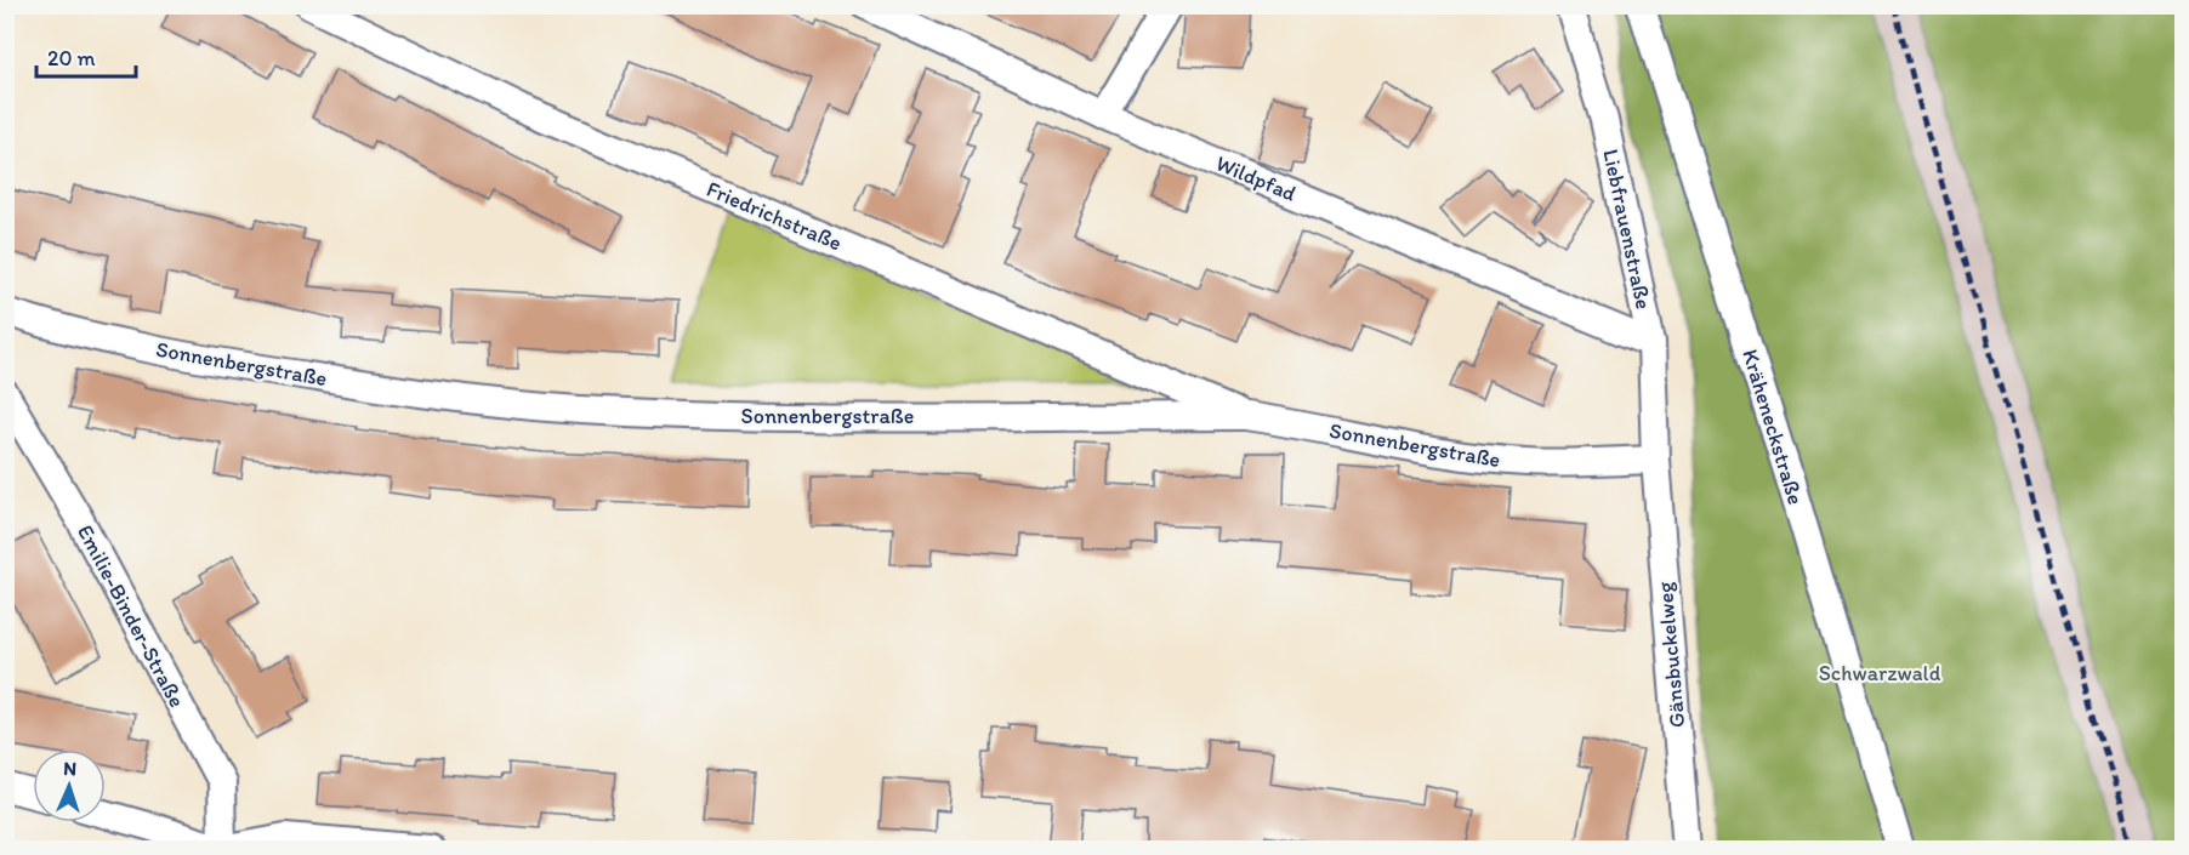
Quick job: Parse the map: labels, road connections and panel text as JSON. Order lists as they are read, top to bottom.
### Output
{
  "streets": {
    "street": [
      "Wildpfad",
      "Friedrichstraße",
      "Liebfrauenstraße",
      "Sonnenbergstraße",
      "Kräheneckstraße",
      "Emilie-Binder-Straße",
      "Gänsbuckelweg"
    ]
  },
  "crossings": [
    ["Wildpfad", "Liebfrauenstraße"],
    ["Friedrichstraße", "Sonnenbergstraße"],
    ["Liebfrauenstraße", "Sonnenbergstraße"],
    ["Liebfrauenstraße", "Gänsbuckelweg"],
    ["Sonnenbergstraße", "Gänsbuckelweg"]
  ],
  "parks": ["Schwarzwald"],
  "scale_bar": "20 m",
  "north": "top"
}
